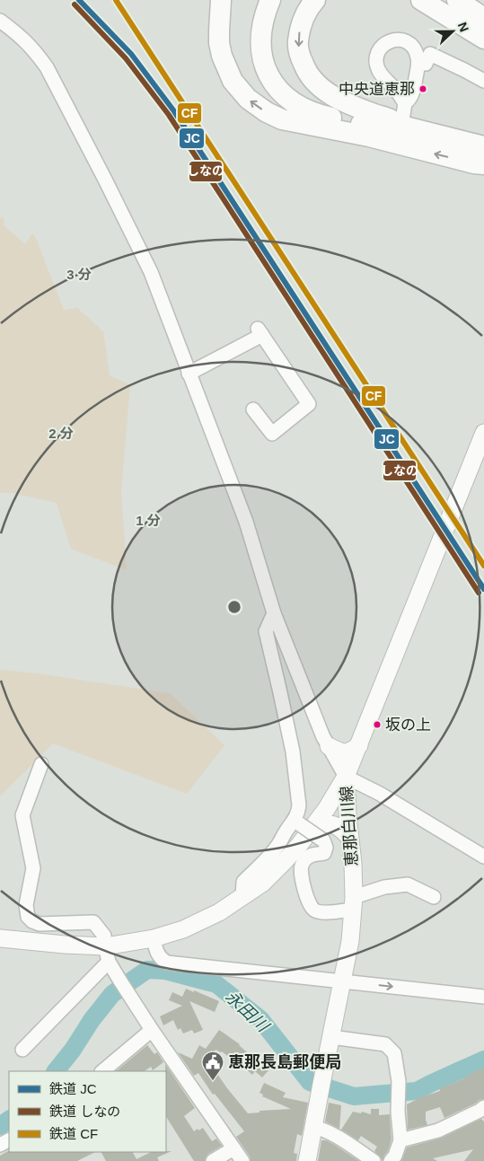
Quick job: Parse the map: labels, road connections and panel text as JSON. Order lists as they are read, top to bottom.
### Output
{
  "streets": {
    "main road": ["恵那白川線"]
  },
  "water": ["永田川"],
  "places": {
    "other": ["中央道恵那", "坂の上"],
    "public building": ["恵那長島郵便局"]
  },
  "lines": ["rail line JC", "rail line CF", "rail line しなの"],
  "legend": ["鉄道 JC", "鉄道 しなの", "鉄道 CF"],
  "north": "right",
  "rings": ["3 分", "2 分", "1 分"]
}
